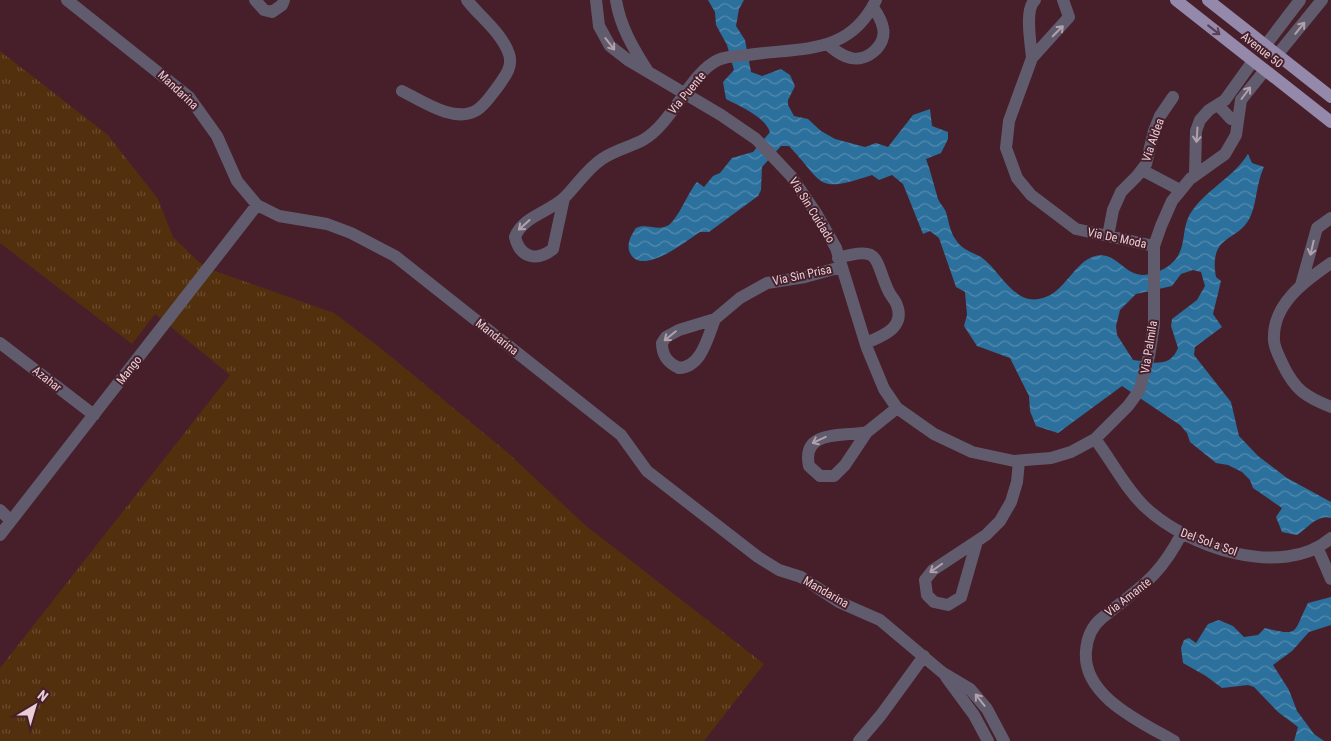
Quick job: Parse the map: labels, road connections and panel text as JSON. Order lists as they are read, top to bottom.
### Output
{
  "streets": {
    "main road": ["Avenue 50"],
    "street": [
      "Mandarina",
      "Via Puente",
      "Via Aldea",
      "Via Sin Cuidado",
      "Via De Moda",
      "Via Sin Prisa",
      "Via Palmila",
      "Mango",
      "Azahar",
      "Del Sol a Sol",
      "Via Amante"
    ]
  },
  "crossings": [
    ["Avenue 50", "Via Palmila"],
    ["Mandarina", "Mango"],
    ["Via Puente", "Via Sin Cuidado"],
    ["Via Aldea", "Via De Moda"],
    ["Via Sin Cuidado", "Via Sin Prisa"],
    ["Via Sin Cuidado", "Via Palmila"],
    ["Via De Moda", "Via Palmila"],
    ["Via Palmila", "Del Sol a Sol"],
    ["Mango", "Azahar"],
    ["Del Sol a Sol", "Via Amante"]
  ],
  "north": "top right"
}
